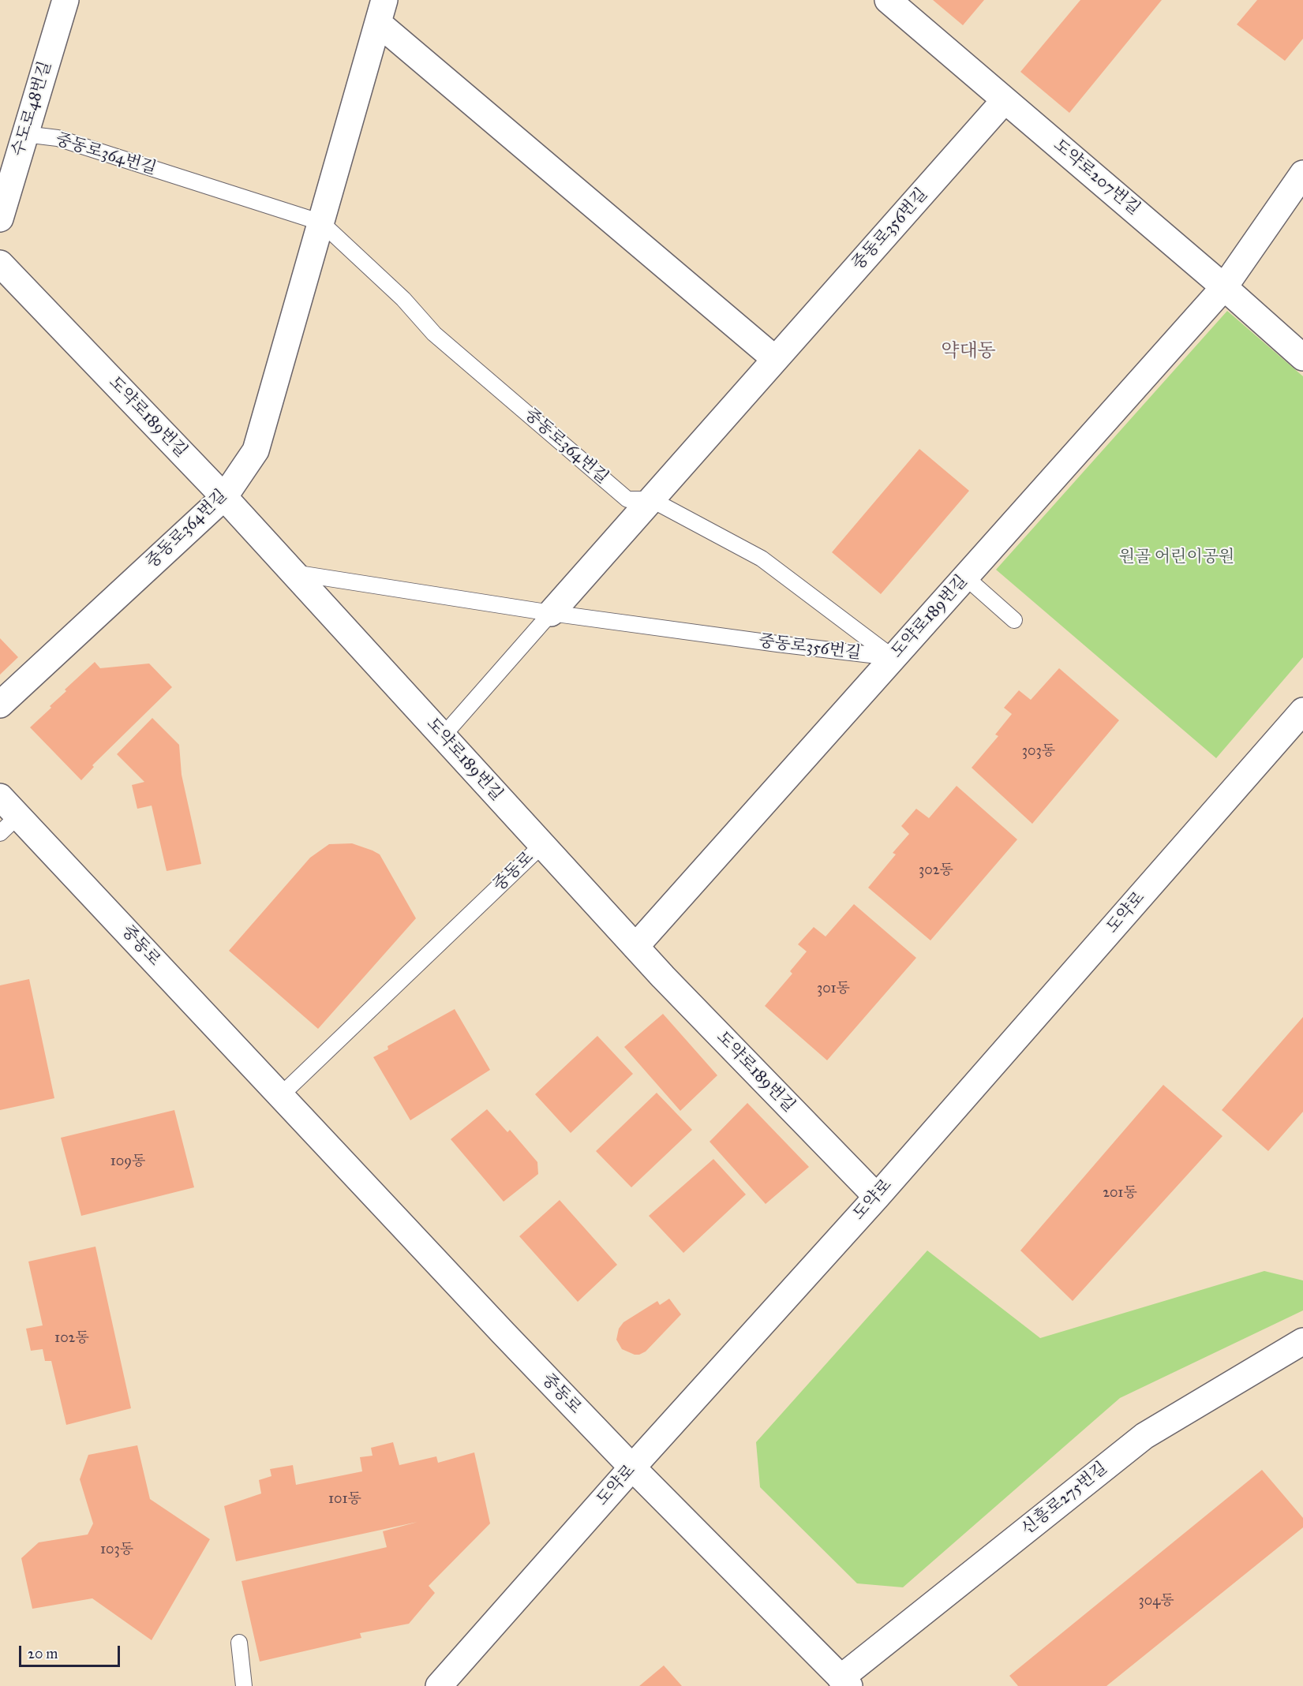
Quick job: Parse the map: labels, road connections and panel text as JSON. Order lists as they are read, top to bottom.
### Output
{
  "streets": {
    "street": [
      "수도로48번길",
      "중동로364번길",
      "도약로207번길",
      "중동로356번길",
      "도약로189번길",
      "중동로",
      "도약로",
      "신흥로275번길"
    ]
  },
  "crossings": [
    ["수도로48번길", "중동로364번길"],
    ["중동로364번길", "중동로356번길"],
    ["중동로364번길", "도약로189번길"],
    ["도약로207번길", "중동로356번길"],
    ["도약로207번길", "도약로189번길"],
    ["중동로356번길", "도약로189번길"],
    ["도약로189번길", "중동로"],
    ["도약로189번길", "도약로"],
    ["중동로", "도약로"],
    ["중동로", "신흥로275번길"]
  ],
  "districts": ["약대동"],
  "parks": ["원골 어린이공원"],
  "house_numbers": [
    "303동",
    "302동",
    "301동",
    "109동",
    "201동",
    "102동",
    "101동",
    "103동",
    "304동"
  ],
  "scale_bar": "20 m"
}
